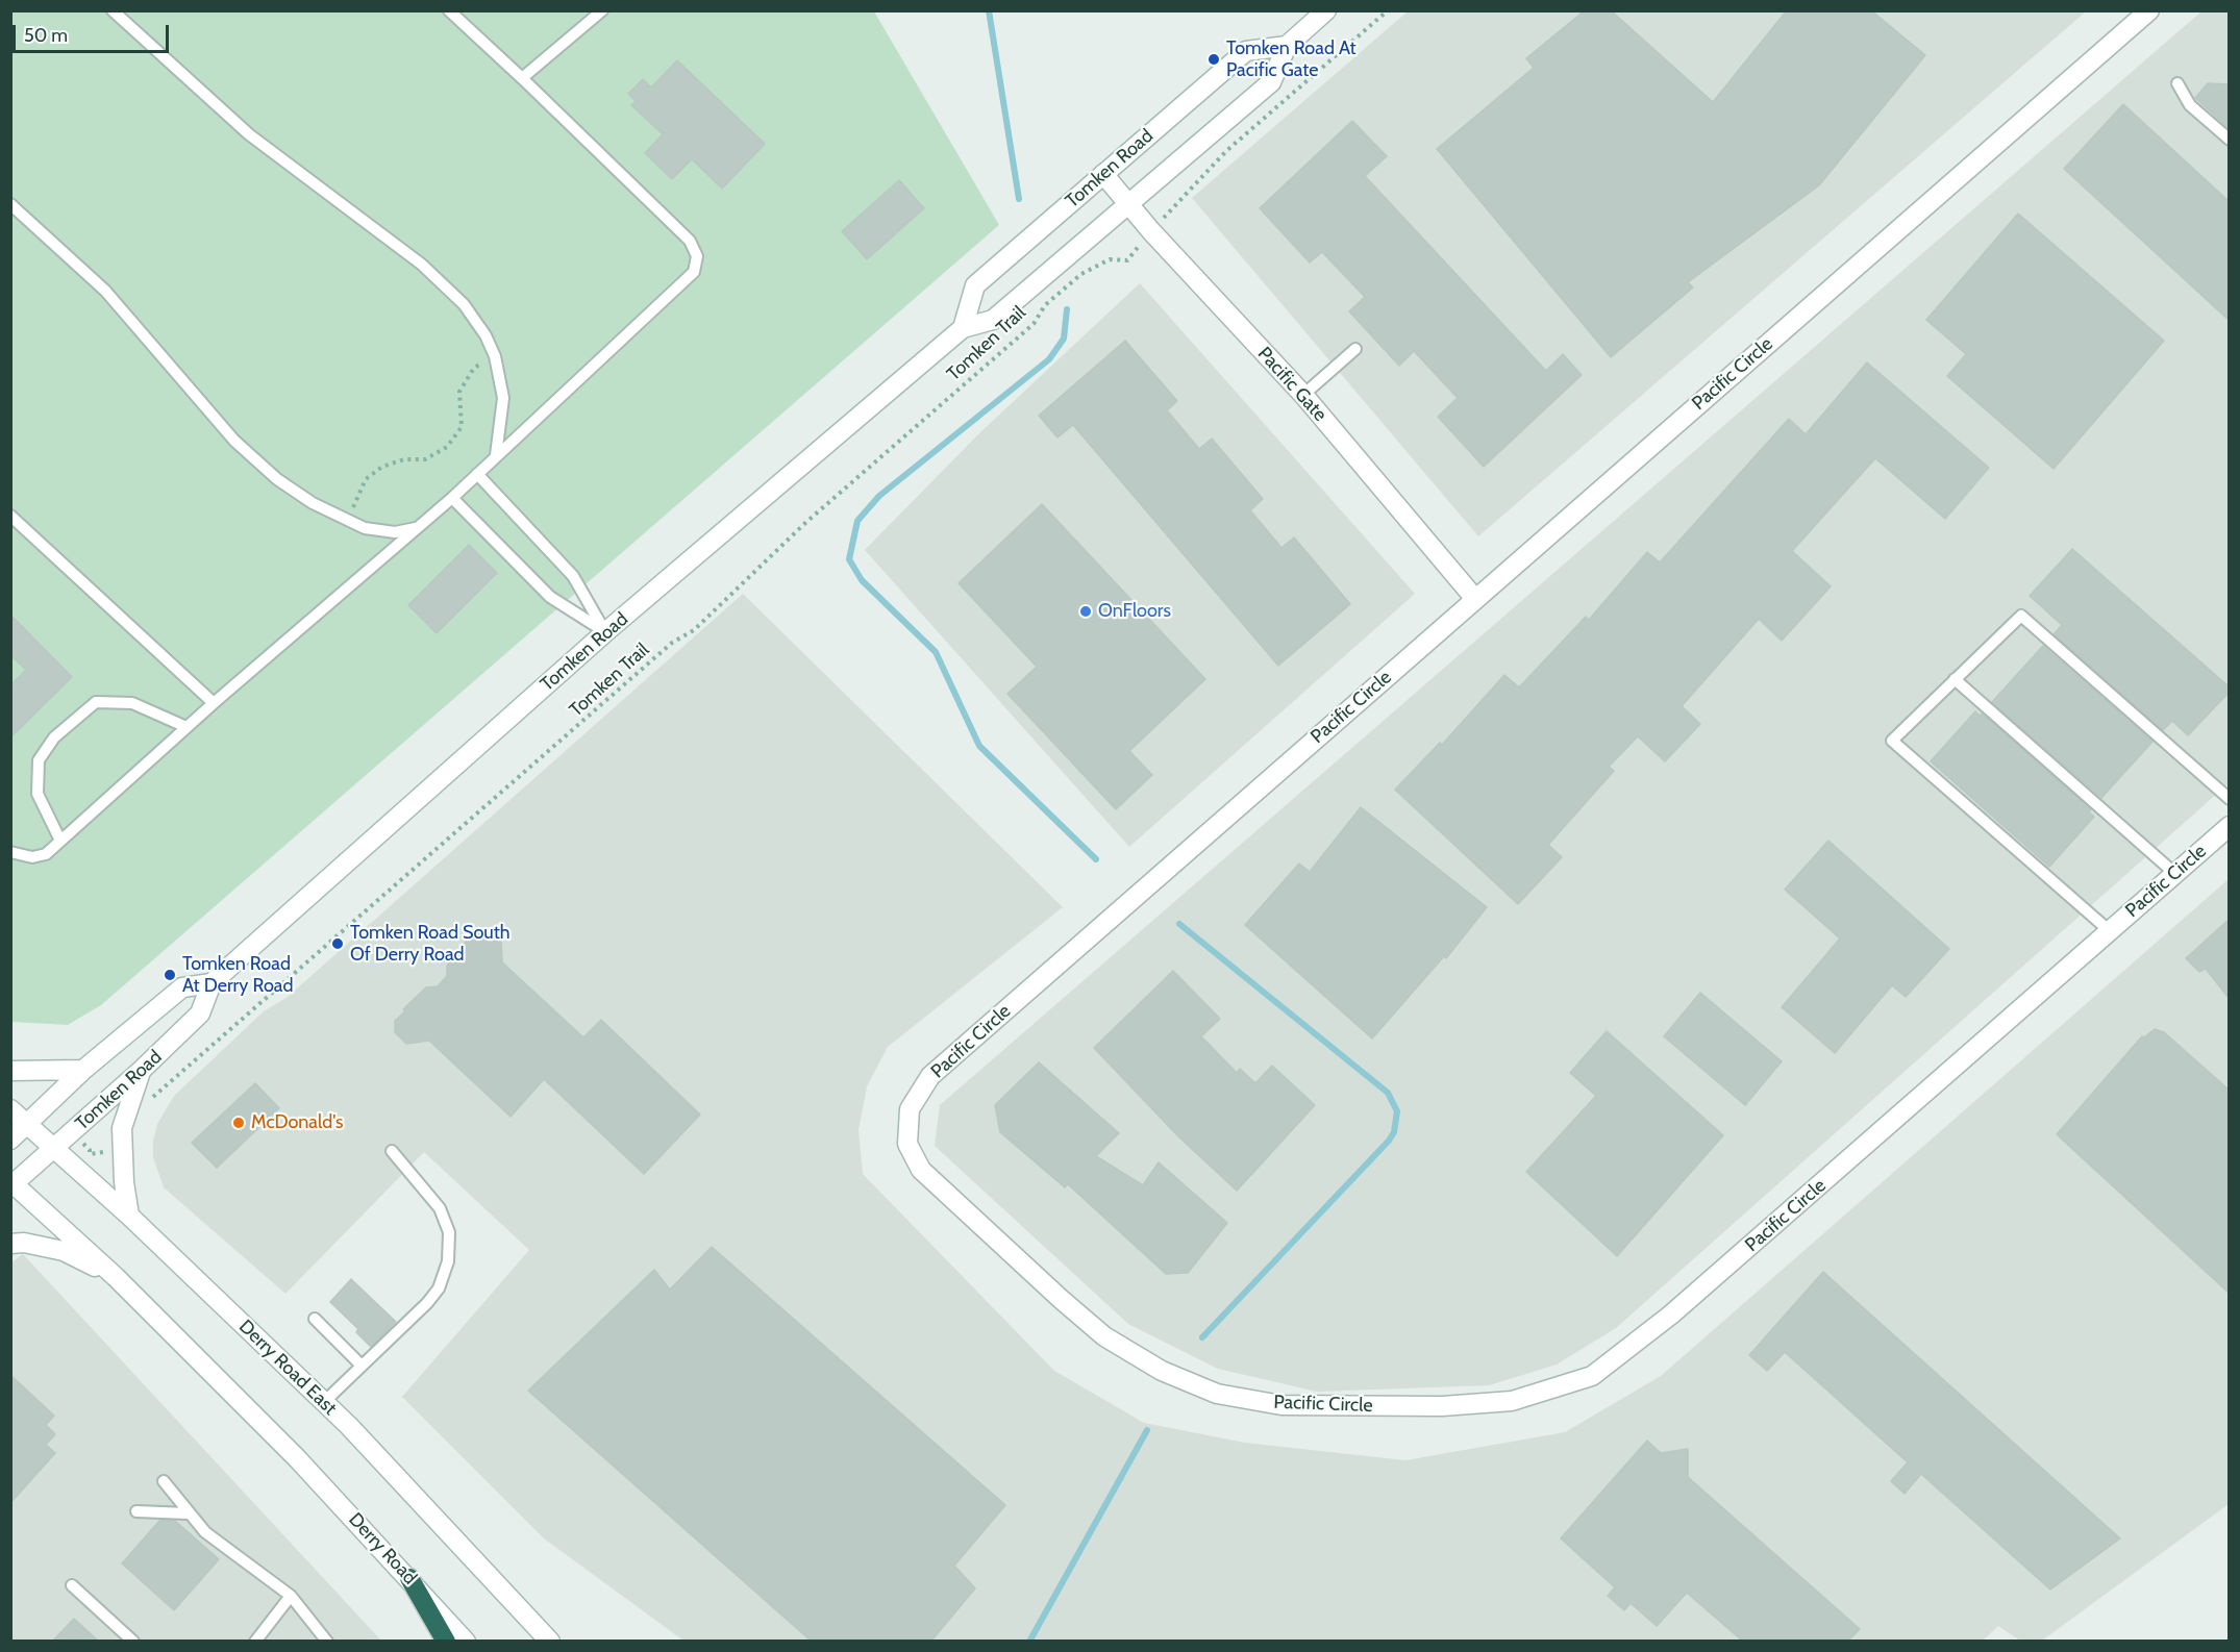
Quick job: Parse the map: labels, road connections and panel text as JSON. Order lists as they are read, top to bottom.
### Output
{
  "streets": {
    "main road": [
      "Tomken Road",
      "Pacific Circle",
      "Pacific Gate",
      "Derry Road East",
      "Derry Road"
    ],
    "path": ["Tomken Trail"]
  },
  "crossings": [
    ["Tomken Road", "Pacific Gate"],
    ["Tomken Road", "Derry Road East"],
    ["Pacific Circle", "Pacific Gate"]
  ],
  "places": [
    "Tomken Road At Pacific Gate",
    "OnFloors",
    "Tomken Road South Of Derry Road",
    "Tomken Road At Derry Road",
    "McDonald's"
  ],
  "scale_bar": "50 m"
}
